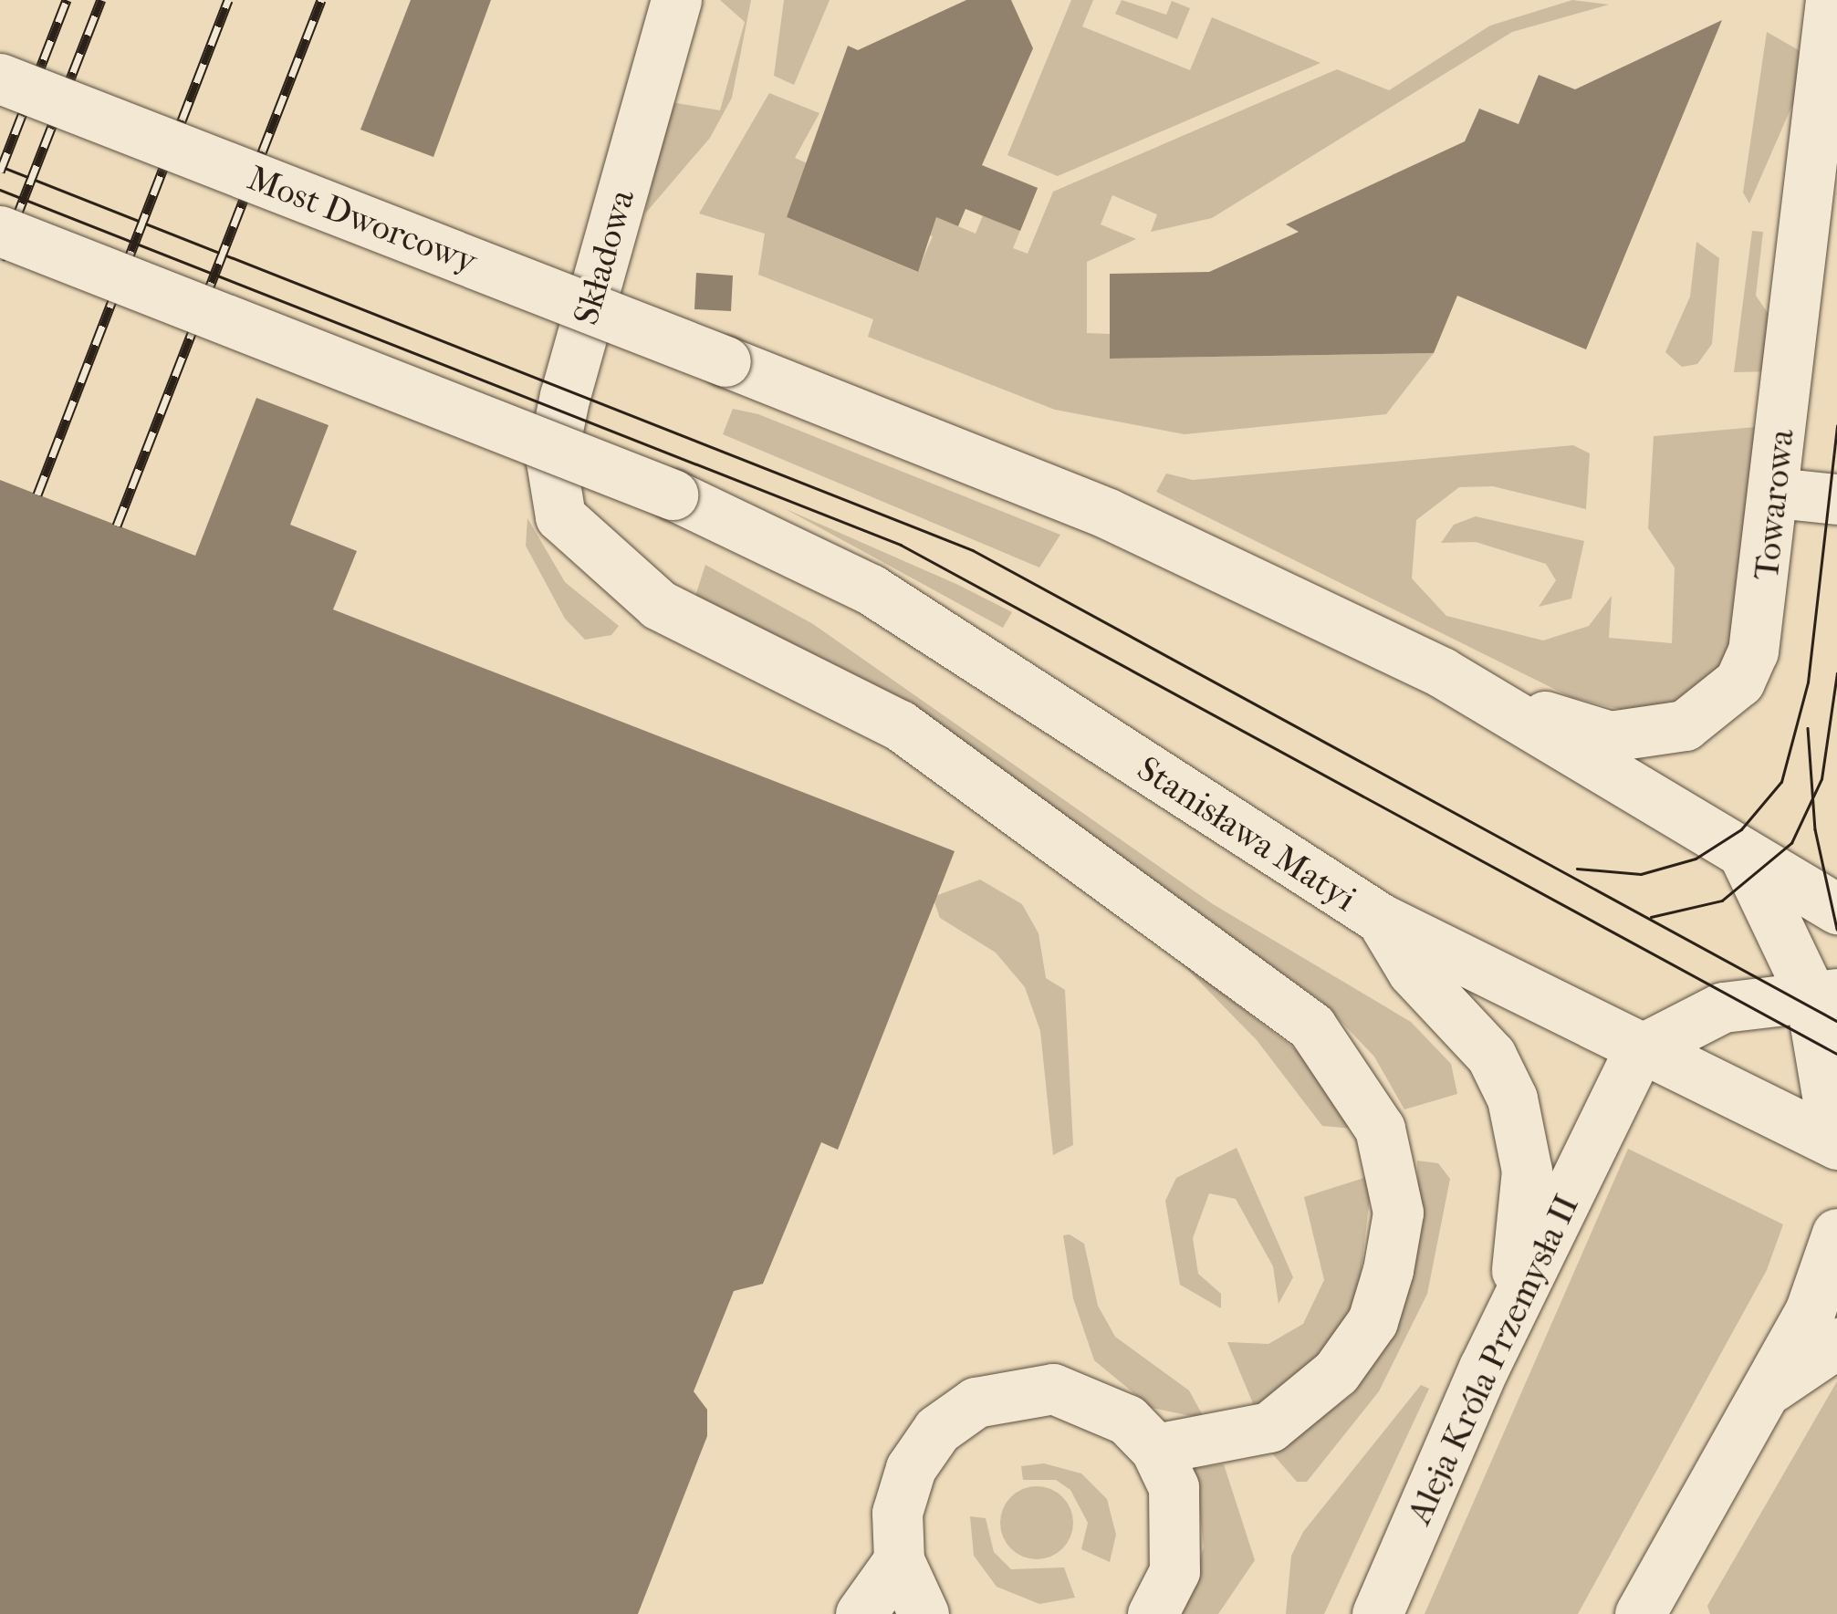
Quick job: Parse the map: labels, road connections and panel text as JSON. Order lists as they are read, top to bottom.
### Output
{
  "streets": {
    "street": [
      "Most Dworcowy",
      "Składowa",
      "Towarowa",
      "Stanisława Matyi",
      "Aleja Króla Przemysła II"
    ]
  },
  "crossings": [
    ["Most Dworcowy", "Towarowa"],
    ["Stanisława Matyi", "Aleja Króla Przemysła II"]
  ]
}
